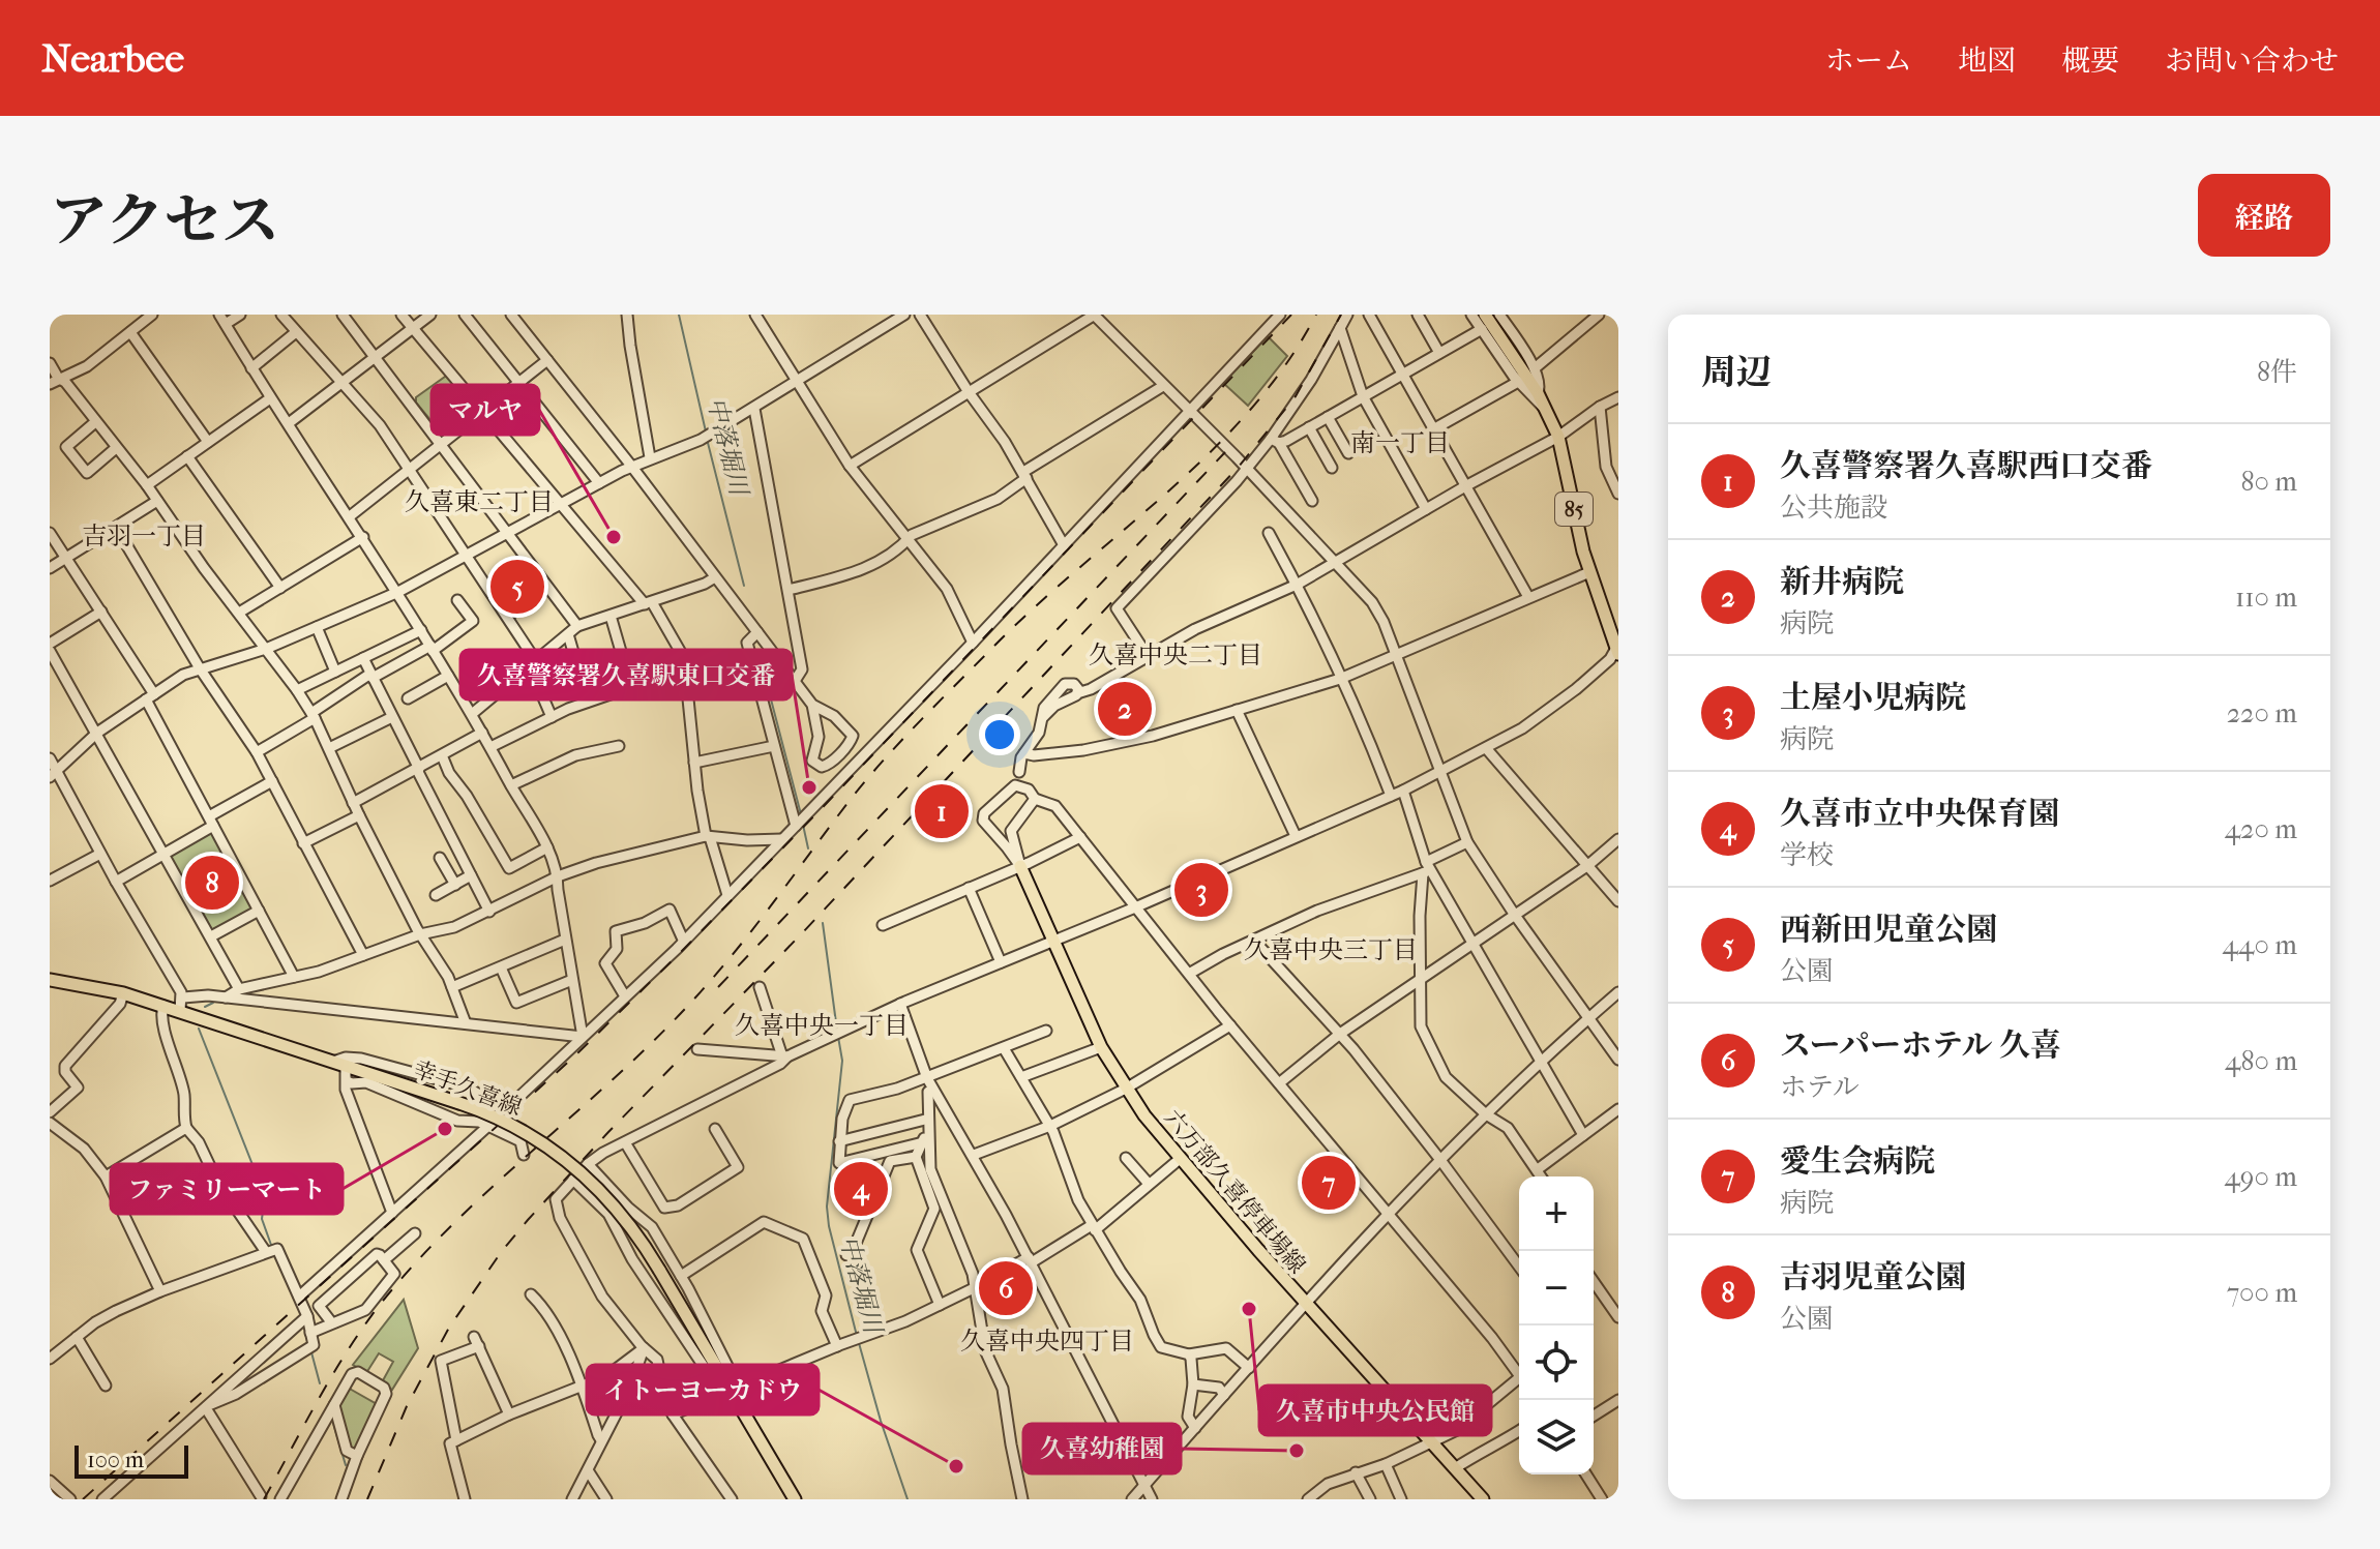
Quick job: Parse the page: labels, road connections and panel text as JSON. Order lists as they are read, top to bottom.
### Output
{
  "streets": {
    "main road": ["85", "幸手久喜線", "六万部久喜停車場線"]
  },
  "districts": [
    "南一丁目",
    "久喜東二丁目",
    "吉羽一丁目",
    "久喜中央二丁目",
    "久喜中央三丁目",
    "久喜中央一丁目",
    "久喜中央四丁目"
  ],
  "water": ["中落堀川"],
  "places": [
    "マルヤ",
    "久喜警察署久喜駅東口交番",
    "ファミリーマート",
    "久喜市中央公民館",
    "久喜幼稚園",
    "イトーヨーカドウ"
  ],
  "scale_bar": "100 m",
  "page": {
    "header": "Nearbee",
    "nav": [
      "ホーム",
      "地図",
      "概要",
      "お問い合わせ"
    ],
    "title": "アクセス",
    "buttons": "経路",
    "heading": ["周辺", "8件"],
    "list": [
      {
        "mark": "1",
        "name": "久喜警察署久喜駅西口交番",
        "note": "公共施設",
        "value": "80 m"
      },
      {
        "mark": "2",
        "name": "新井病院",
        "note": "病院",
        "value": "110 m"
      },
      {
        "mark": "3",
        "name": "土屋小児病院",
        "note": "病院",
        "value": "220 m"
      },
      {
        "mark": "4",
        "name": "久喜市立中央保育園",
        "note": "学校",
        "value": "420 m"
      },
      {
        "mark": "5",
        "name": "西新田児童公園",
        "note": "公園",
        "value": "440 m"
      },
      {
        "mark": "6",
        "name": "スーパーホテル 久喜",
        "note": "ホテル",
        "value": "480 m"
      },
      {
        "mark": "7",
        "name": "愛生会病院",
        "note": "病院",
        "value": "490 m"
      },
      {
        "mark": "8",
        "name": "吉羽児童公園",
        "note": "公園",
        "value": "700 m"
      }
    ],
    "pins": [
      "5",
      "2",
      "1",
      "8",
      "3",
      "7",
      "4",
      "6"
    ],
    "map_buttons": ["+", "−"],
    "scale": "100 m"
  }
}
